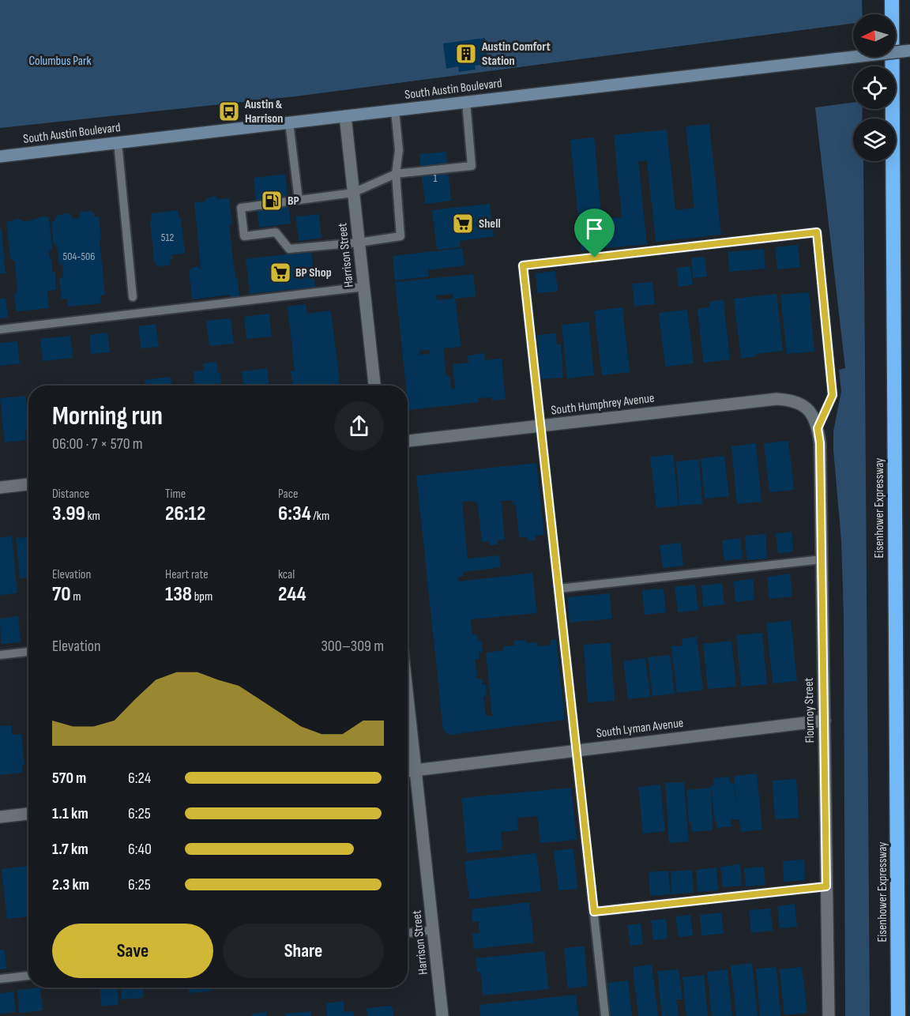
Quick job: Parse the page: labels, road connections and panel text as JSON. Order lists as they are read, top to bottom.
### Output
{
  "streets": {
    "highway": ["Eisenhower Expressway"],
    "street": [
      "South Austin Boulevard",
      "Harrison Street",
      "South Humphrey Avenue",
      "Flournoy Street",
      "South Lyman Avenue"
    ]
  },
  "crossings": [
    ["South Austin Boulevard", "Harrison Street"],
    ["Harrison Street", "South Lyman Avenue"],
    ["South Humphrey Avenue", "Flournoy Street"],
    ["Flournoy Street", "South Lyman Avenue"]
  ],
  "parks": ["Columbus Park"],
  "places": {
    "building": ["Austin Comfort Station"],
    "bus stop": ["Austin & Harrison"],
    "fuel station": ["BP"],
    "supermarket": ["Shell", "BP Shop"]
  },
  "house_numbers": ["1", "512", "504-506"],
  "north": "left",
  "page": {
    "heading": ["Morning run", "06:00 · 7 × 570 m"],
    "stats": [
      ["Distance", "3.99 km"],
      ["Time", "26:12"],
      ["Pace", "6:34 /km"],
      ["Elevation", "70 m"],
      ["Heart rate", "138 bpm"],
      ["kcal", "244"]
    ],
    "chart": ["Elevation", "300–309 m"],
    "list": [
      {
        "name": "570 m",
        "note": "6:24"
      },
      {
        "name": "1.1 km",
        "note": "6:25"
      },
      {
        "name": "1.7 km",
        "note": "6:40"
      },
      {
        "name": "2.3 km",
        "note": "6:25"
      }
    ],
    "buttons": ["Save", "Share"]
  }
}
